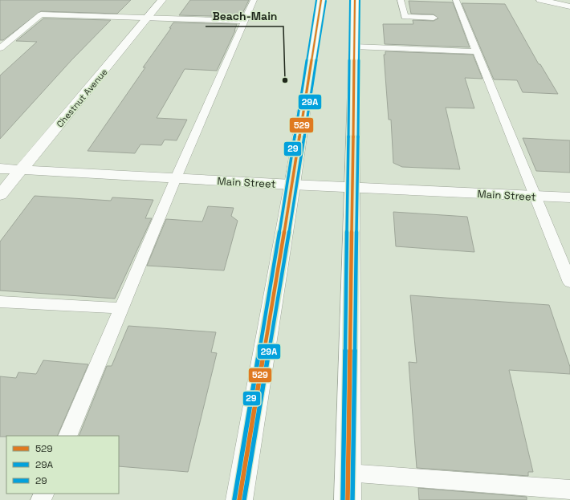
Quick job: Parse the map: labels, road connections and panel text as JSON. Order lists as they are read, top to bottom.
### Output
{
  "streets": {
    "main road": ["Chestnut Avenue", "Main Street"]
  },
  "crossings": [
    ["Chestnut Avenue", "Main Street"]
  ],
  "places": ["Beach-Main"],
  "lines": ["transit line 529", "transit line 29A", "transit line 29"],
  "legend": ["529", "29A", "29"]
}
